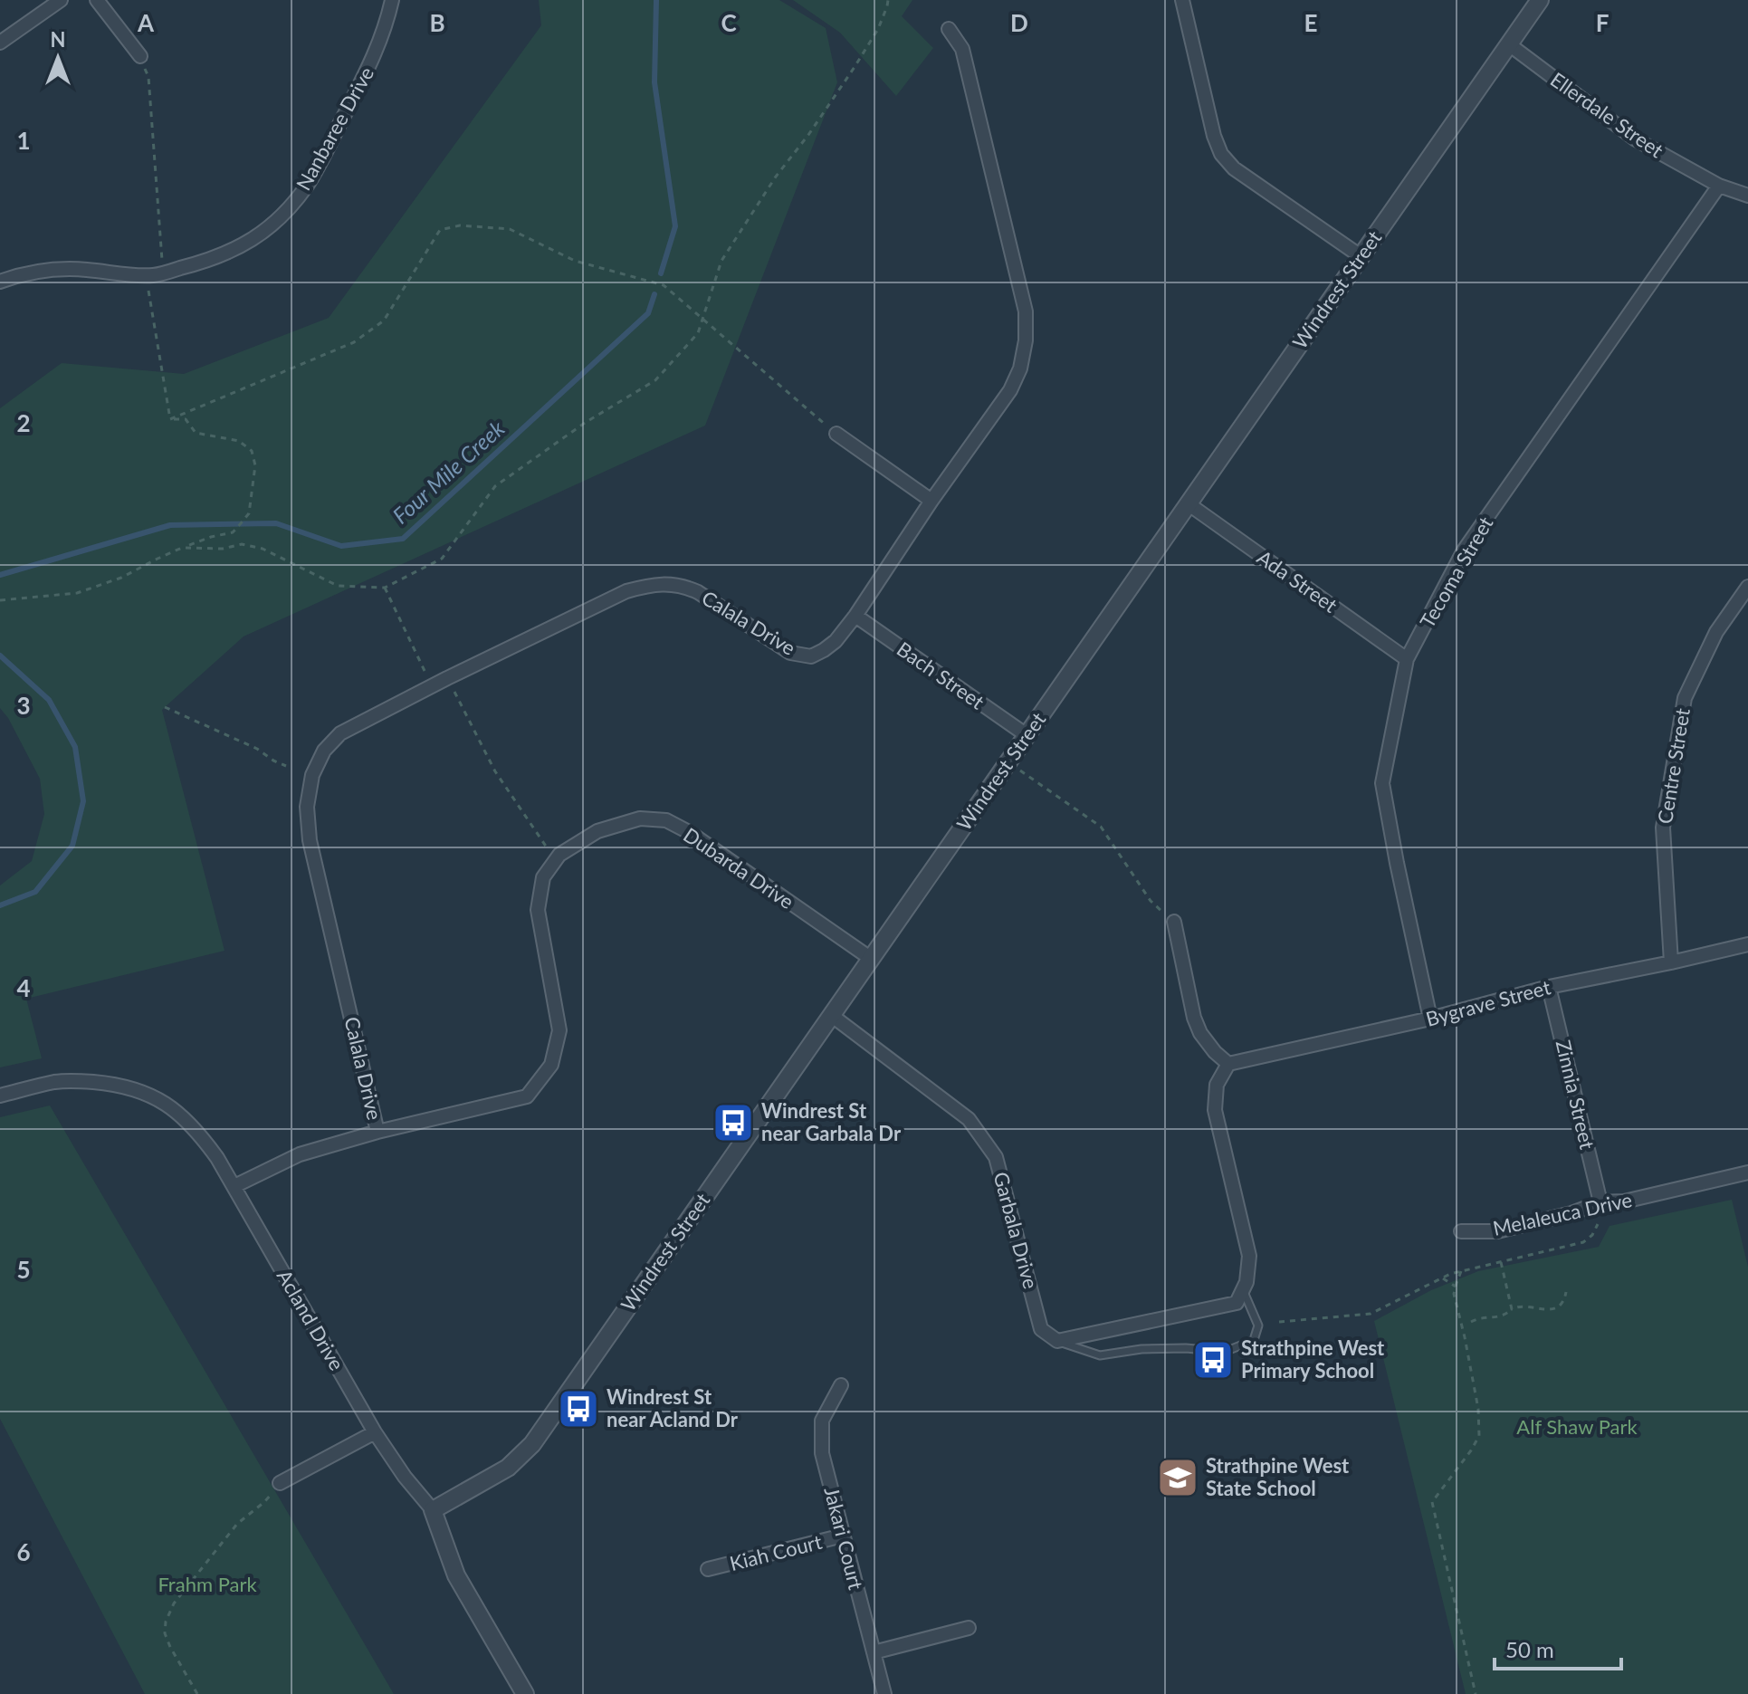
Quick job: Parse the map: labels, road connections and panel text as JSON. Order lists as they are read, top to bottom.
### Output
{
  "streets": {
    "street": [
      "Ellerdale Street",
      "Nanbaree Drive",
      "Windrest Street",
      "Tecoma Street",
      "Ada Street",
      "Calala Drive",
      "Bach Street",
      "Centre Street",
      "Dubarda Drive",
      "Bygrave Street",
      "Zinnia Street",
      "Melaleuca Drive",
      "Garbala Drive",
      "Acland Drive",
      "Jakari Court",
      "Kiah Court"
    ]
  },
  "crossings": [
    ["Ellerdale Street", "Windrest Street"],
    ["Ellerdale Street", "Tecoma Street"],
    ["Windrest Street", "Ada Street"],
    ["Windrest Street", "Bach Street"],
    ["Windrest Street", "Dubarda Drive"],
    ["Windrest Street", "Garbala Drive"],
    ["Windrest Street", "Acland Drive"],
    ["Tecoma Street", "Ada Street"],
    ["Tecoma Street", "Bygrave Street"],
    ["Calala Drive", "Bach Street"],
    ["Calala Drive", "Dubarda Drive"],
    ["Centre Street", "Bygrave Street"],
    ["Dubarda Drive", "Acland Drive"],
    ["Bygrave Street", "Zinnia Street"],
    ["Zinnia Street", "Melaleuca Drive"],
    ["Jakari Court", "Kiah Court"]
  ],
  "water": ["Four Mile Creek"],
  "parks": ["Alf Shaw Park", "Frahm Park"],
  "places": {
    "bus stop": ["Windrest St near Garbala Dr", "Strathpine West Primary School", "Windrest St near Acland Dr"],
    "school or university": ["Strathpine West State School"]
  },
  "scale_bar": "50 m",
  "north": "top",
  "grid": {
    "columns": [
      "A",
      "B",
      "C",
      "D",
      "E",
      "F"
    ],
    "rows": [
      "1",
      "2",
      "3",
      "4",
      "5",
      "6"
    ]
  }
}
